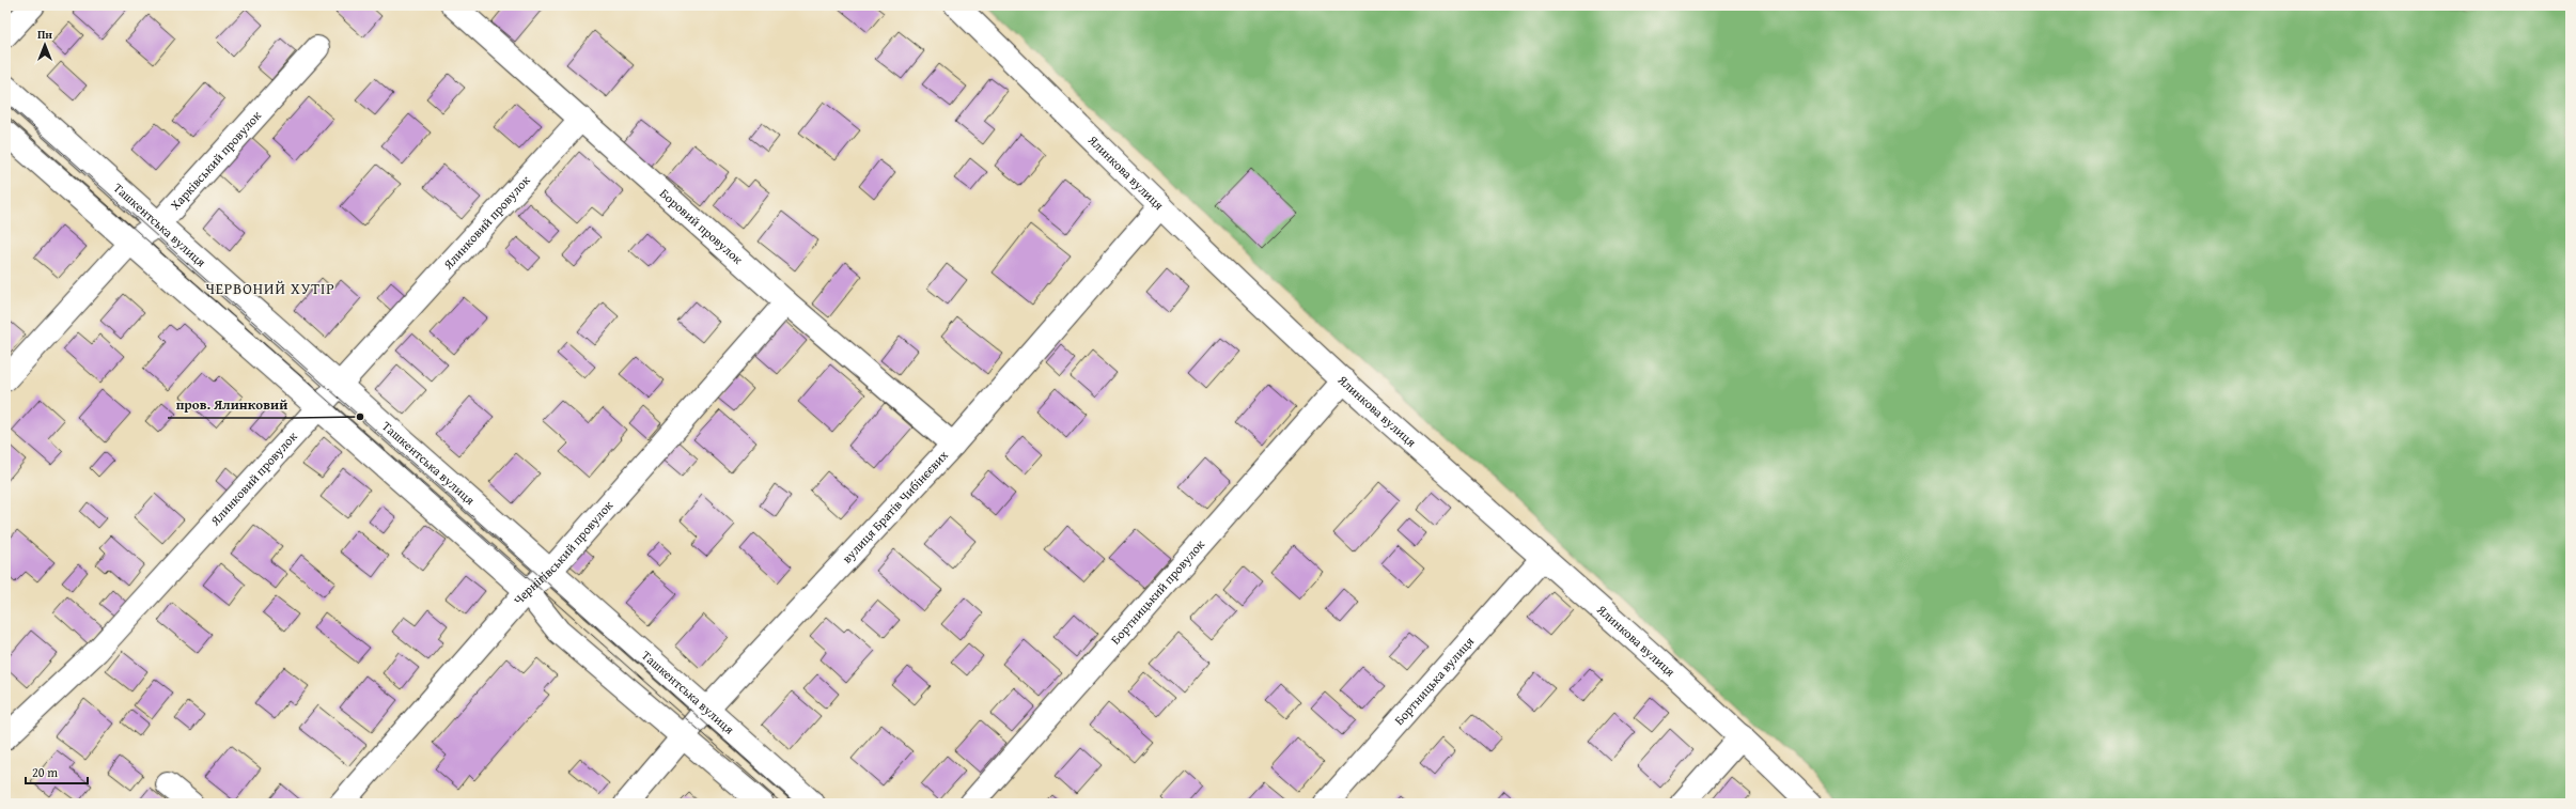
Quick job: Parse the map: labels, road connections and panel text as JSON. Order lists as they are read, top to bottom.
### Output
{
  "streets": {
    "street": [
      "Харківський провулок",
      "Ялинкова вулиця",
      "Ялинковий провулок",
      "Ташкентська вулиця",
      "Боровий провулок",
      "вулиця Братів Чибінєєвих",
      "Чернігівський провулок",
      "Бортницький провулок",
      "Бортницька вулиця"
    ]
  },
  "crossings": [
    ["Харківський провулок", "Ташкентська вулиця"],
    ["Ялинкова вулиця", "вулиця Братів Чибінєєвих"],
    ["Ялинкова вулиця", "Бортницький провулок"],
    ["Ялинкова вулиця", "Бортницька вулиця"],
    ["Ялинковий провулок", "Ташкентська вулиця"],
    ["Ялинковий провулок", "Боровий провулок"],
    ["Ташкентська вулиця", "вулиця Братів Чибінєєвих"],
    ["Ташкентська вулиця", "Чернігівський провулок"],
    ["Боровий провулок", "вулиця Братів Чибінєєвих"],
    ["Боровий провулок", "Чернігівський провулок"]
  ],
  "districts": ["ЧЕРВОНИЙ ХУТІР"],
  "places": ["пров. Ялинковий"],
  "scale_bar": "20 m",
  "north": "top"
}
